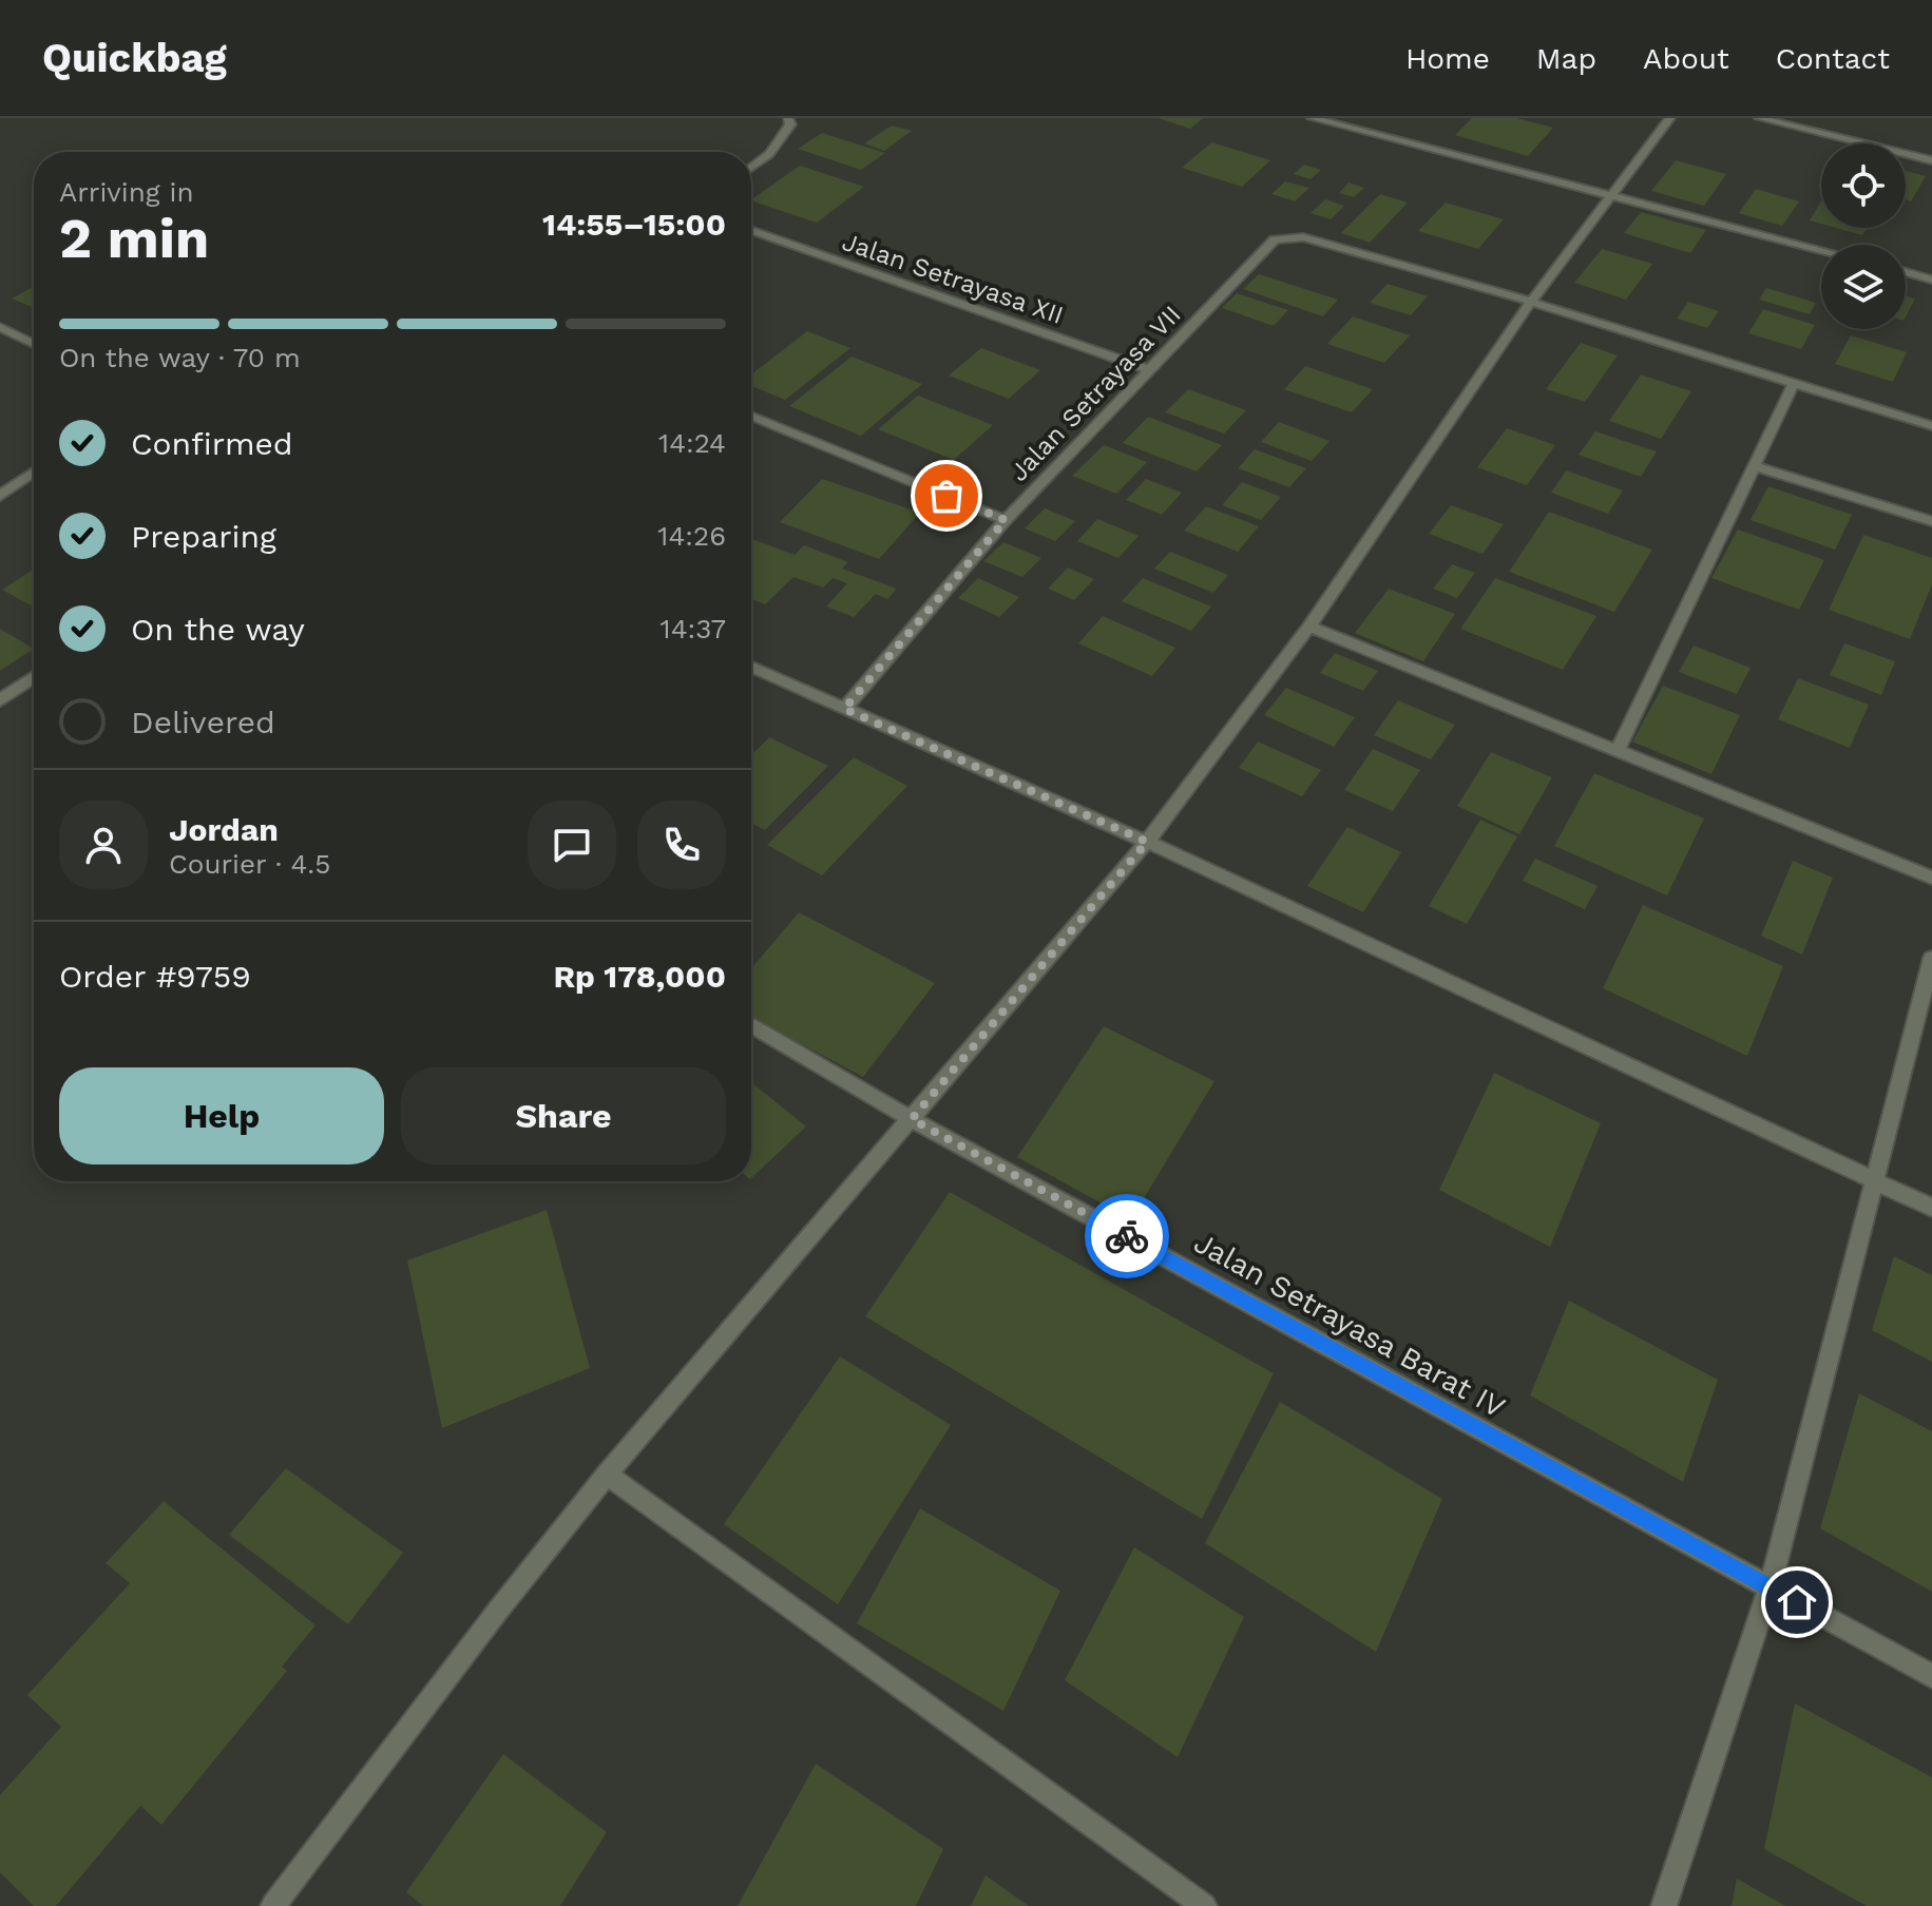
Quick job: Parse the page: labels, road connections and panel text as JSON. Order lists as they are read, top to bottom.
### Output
{
  "streets": {
    "street": ["Jalan Setrayasa XII", "Jalan Setrayasa VII", "Jalan Setrayasa Barat IV"]
  },
  "crossings": [
    ["Jalan Setrayasa XII", "Jalan Setrayasa VII"]
  ],
  "page": {
    "header": "Quickbag",
    "nav": [
      "Home",
      "Map",
      "About",
      "Contact"
    ],
    "heading": ["2 min", "Arriving in", "14:55–15:00"],
    "panel": [
      "Jordan",
      "Courier · 4.5",
      "Order #9759",
      "Rp 178,000"
    ],
    "bar": "On the way · 70 m",
    "list": [
      ["Confirmed", "14:24"],
      ["Preparing", "14:26"],
      ["On the way", "14:37"],
      "Delivered"
    ],
    "buttons": ["Help", "Share"]
  }
}
